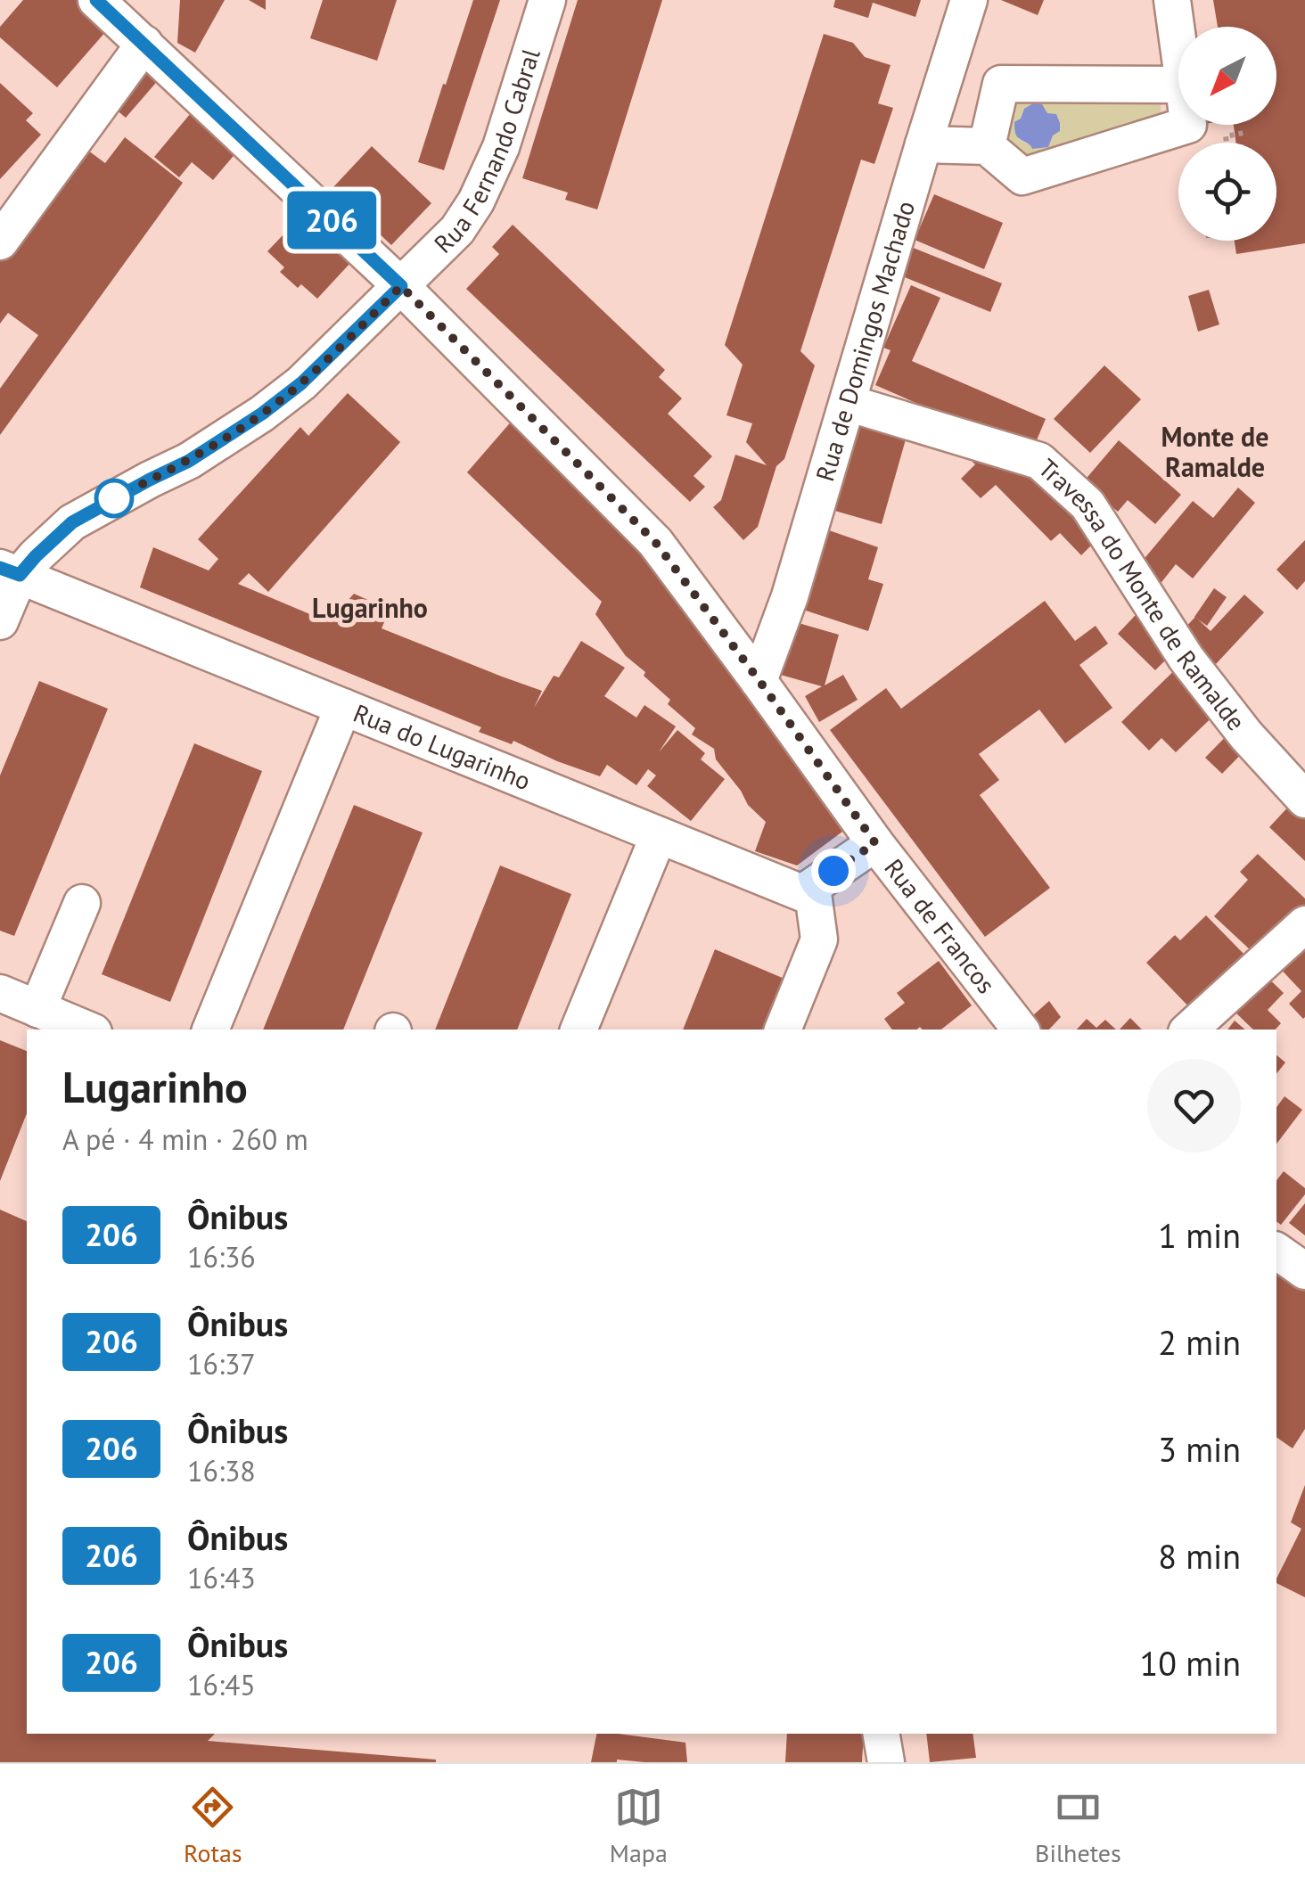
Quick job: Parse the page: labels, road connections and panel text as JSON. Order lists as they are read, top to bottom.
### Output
{
  "streets": {
    "street": [
      "Rua Fernando Cabral",
      "Rua de Domingos Machado",
      "Travessa do Monte de Ramalde",
      "Rua do Lugarinho",
      "Rua de Francos"
    ]
  },
  "crossings": [
    ["Rua Fernando Cabral", "Rua do Lugarinho"],
    ["Rua Fernando Cabral", "Rua de Francos"],
    ["Rua de Domingos Machado", "Travessa do Monte de Ramalde"],
    ["Rua de Domingos Machado", "Rua de Francos"]
  ],
  "districts": ["Monte de Ramalde", "Lugarinho"],
  "lines": ["bus line 206"],
  "north": "bottom left",
  "page": {
    "on_map": "206",
    "heading": ["Lugarinho", "A pé · 4 min · 260 m"],
    "list": [
      {
        "mark": "206",
        "name": "Ônibus",
        "note": "16:36",
        "value": "1 min"
      },
      {
        "mark": "206",
        "name": "Ônibus",
        "note": "16:37",
        "value": "2 min"
      },
      {
        "mark": "206",
        "name": "Ônibus",
        "note": "16:38",
        "value": "3 min"
      },
      {
        "mark": "206",
        "name": "Ônibus",
        "note": "16:43",
        "value": "8 min"
      },
      {
        "mark": "206",
        "name": "Ônibus",
        "note": "16:45",
        "value": "10 min"
      }
    ],
    "tabs": ["Rotas", "Mapa", "Bilhetes"]
  }
}
